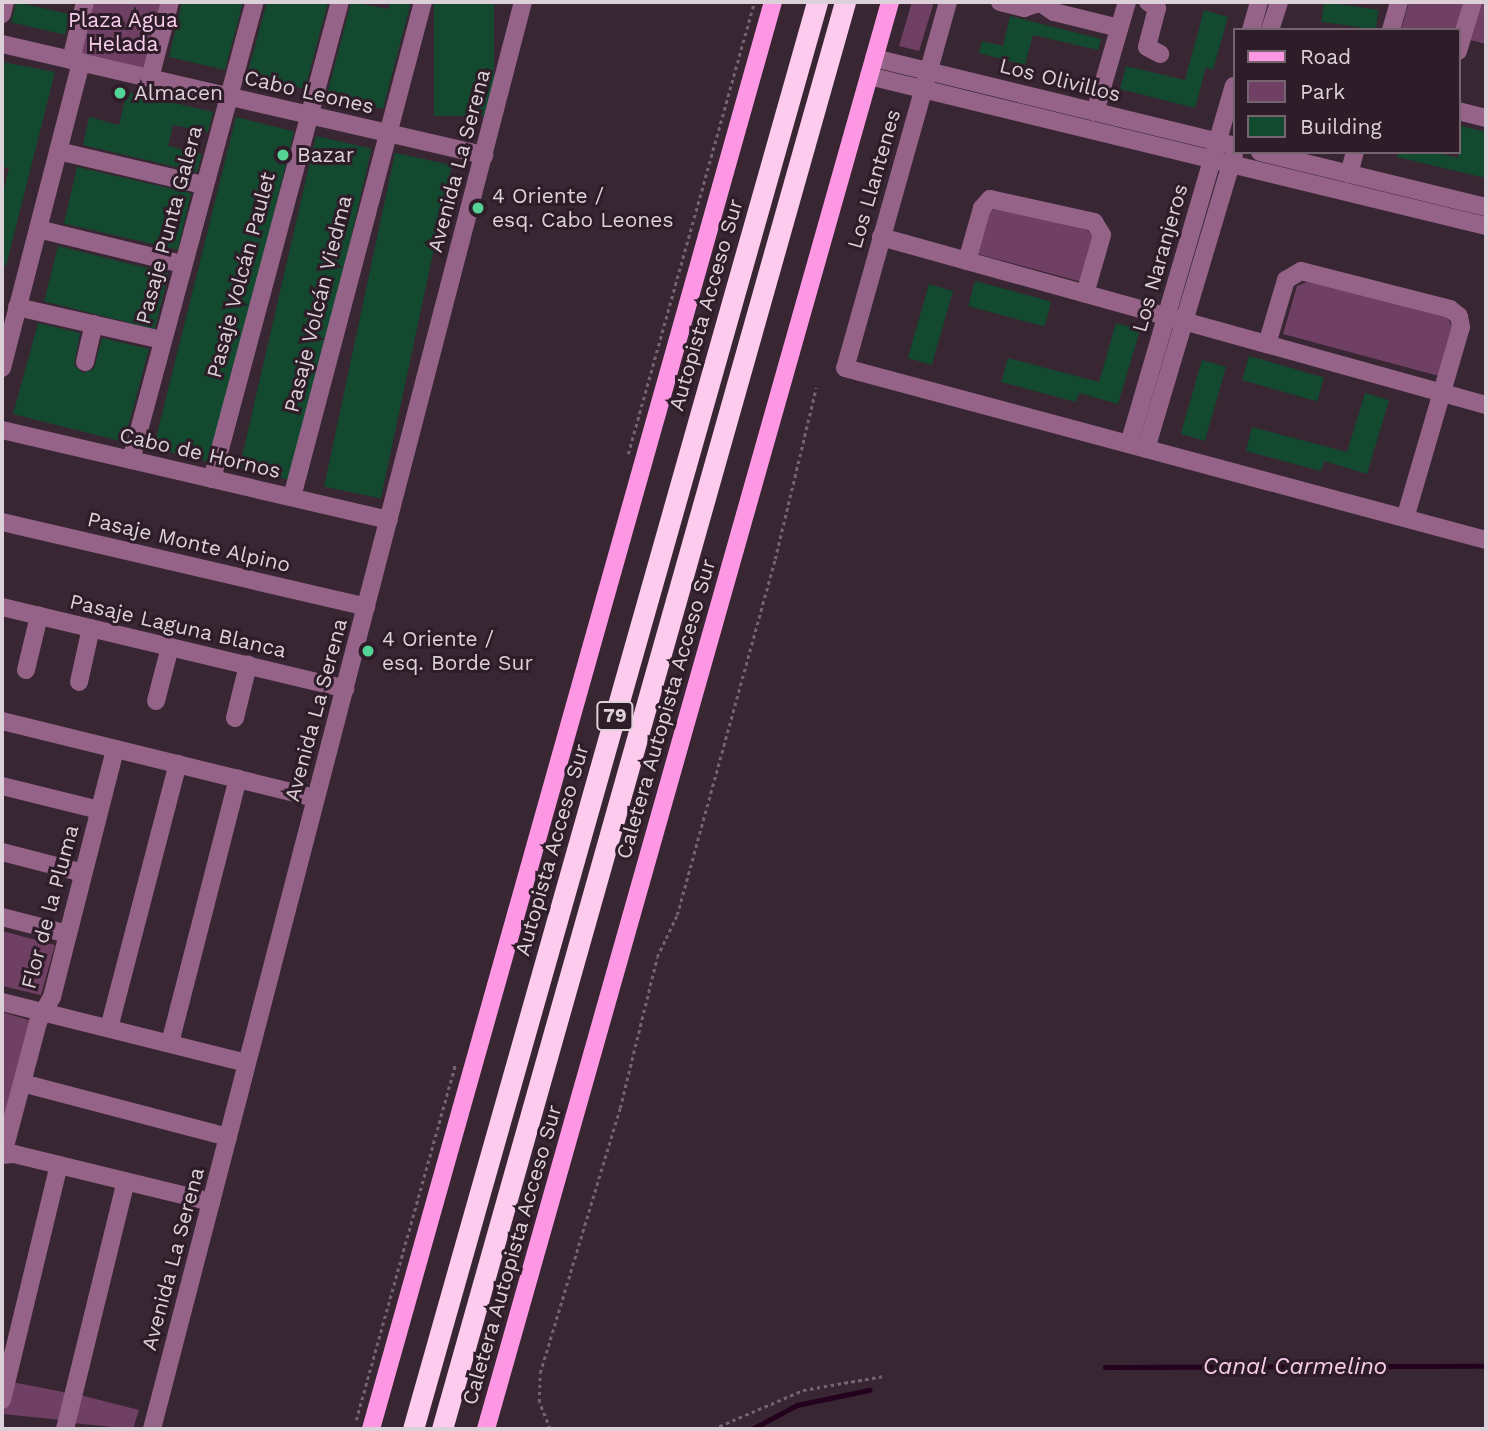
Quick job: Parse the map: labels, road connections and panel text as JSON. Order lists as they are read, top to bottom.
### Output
{
  "streets": {
    "highway": ["Autopista Acceso Sur", "79"],
    "main road": ["Caletera Autopista Acceso Sur"],
    "street": [
      "Los Olivillos",
      "Cabo Leones",
      "Avenida La Serena",
      "Los Llantenes",
      "Pasaje Punta Galera",
      "Los Naranjeros",
      "Pasaje Volcán Paulet",
      "Pasaje Volcán Viedma",
      "Cabo de Hornos",
      "Pasaje Monte Alpino",
      "Pasaje Laguna Blanca",
      "Flor de la Pluma"
    ]
  },
  "crossings": [
    ["Los Olivillos", "Los Llantenes"],
    ["Los Olivillos", "Los Naranjeros"],
    ["Los Olivillos", "Caletera Autopista Acceso Sur"],
    ["Cabo Leones", "Avenida La Serena"],
    ["Cabo Leones", "Pasaje Punta Galera"],
    ["Cabo Leones", "Pasaje Volcán Paulet"],
    ["Cabo Leones", "Pasaje Volcán Viedma"],
    ["Avenida La Serena", "Cabo de Hornos"],
    ["Avenida La Serena", "Pasaje Monte Alpino"],
    ["Avenida La Serena", "Pasaje Laguna Blanca"],
    ["Los Llantenes", "Los Naranjeros"],
    ["Pasaje Punta Galera", "Cabo de Hornos"],
    ["Pasaje Volcán Paulet", "Cabo de Hornos"],
    ["Pasaje Volcán Viedma", "Cabo de Hornos"]
  ],
  "water": ["Canal Carmelino"],
  "parks": ["Plaza Agua Helada"],
  "places": [
    "Almacen",
    "Bazar",
    "4 Oriente / esq. Cabo Leones",
    "4 Oriente / esq. Borde Sur"
  ],
  "legend": ["Road", "Park", "Building"]
}
